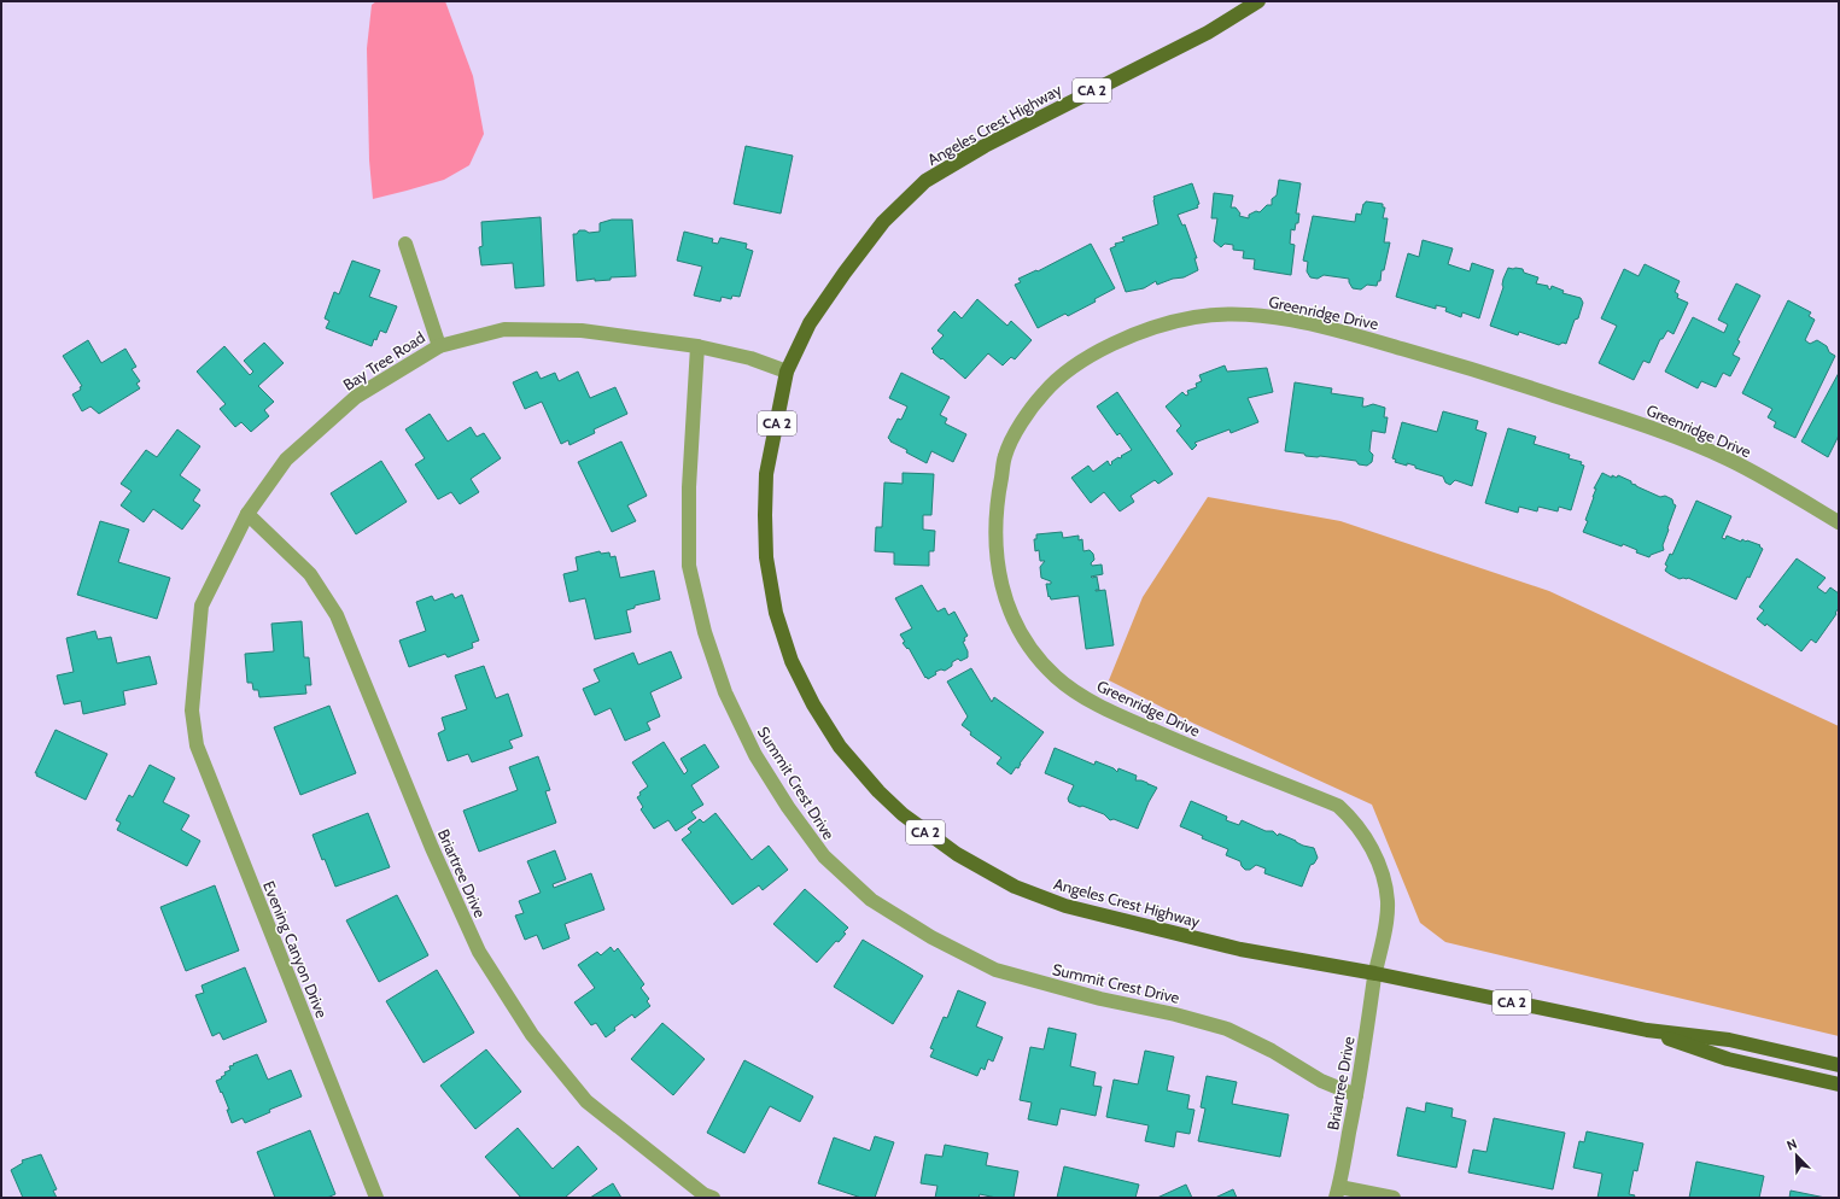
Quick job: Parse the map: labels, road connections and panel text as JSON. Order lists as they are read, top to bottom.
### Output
{
  "streets": {
    "main road": ["CA 2", "Angeles Crest Highway"],
    "street": [
      "Greenridge Drive",
      "Bay Tree Road",
      "Summit Crest Drive",
      "Briartree Drive",
      "Evening Canyon Drive"
    ]
  },
  "crossings": [
    ["Angeles Crest Highway", "Greenridge Drive"],
    ["Angeles Crest Highway", "Bay Tree Road"],
    ["Angeles Crest Highway", "Briartree Drive"],
    ["Greenridge Drive", "Briartree Drive"],
    ["Bay Tree Road", "Summit Crest Drive"],
    ["Bay Tree Road", "Briartree Drive"],
    ["Bay Tree Road", "Evening Canyon Drive"],
    ["Summit Crest Drive", "Briartree Drive"]
  ],
  "north": "top left"
}
